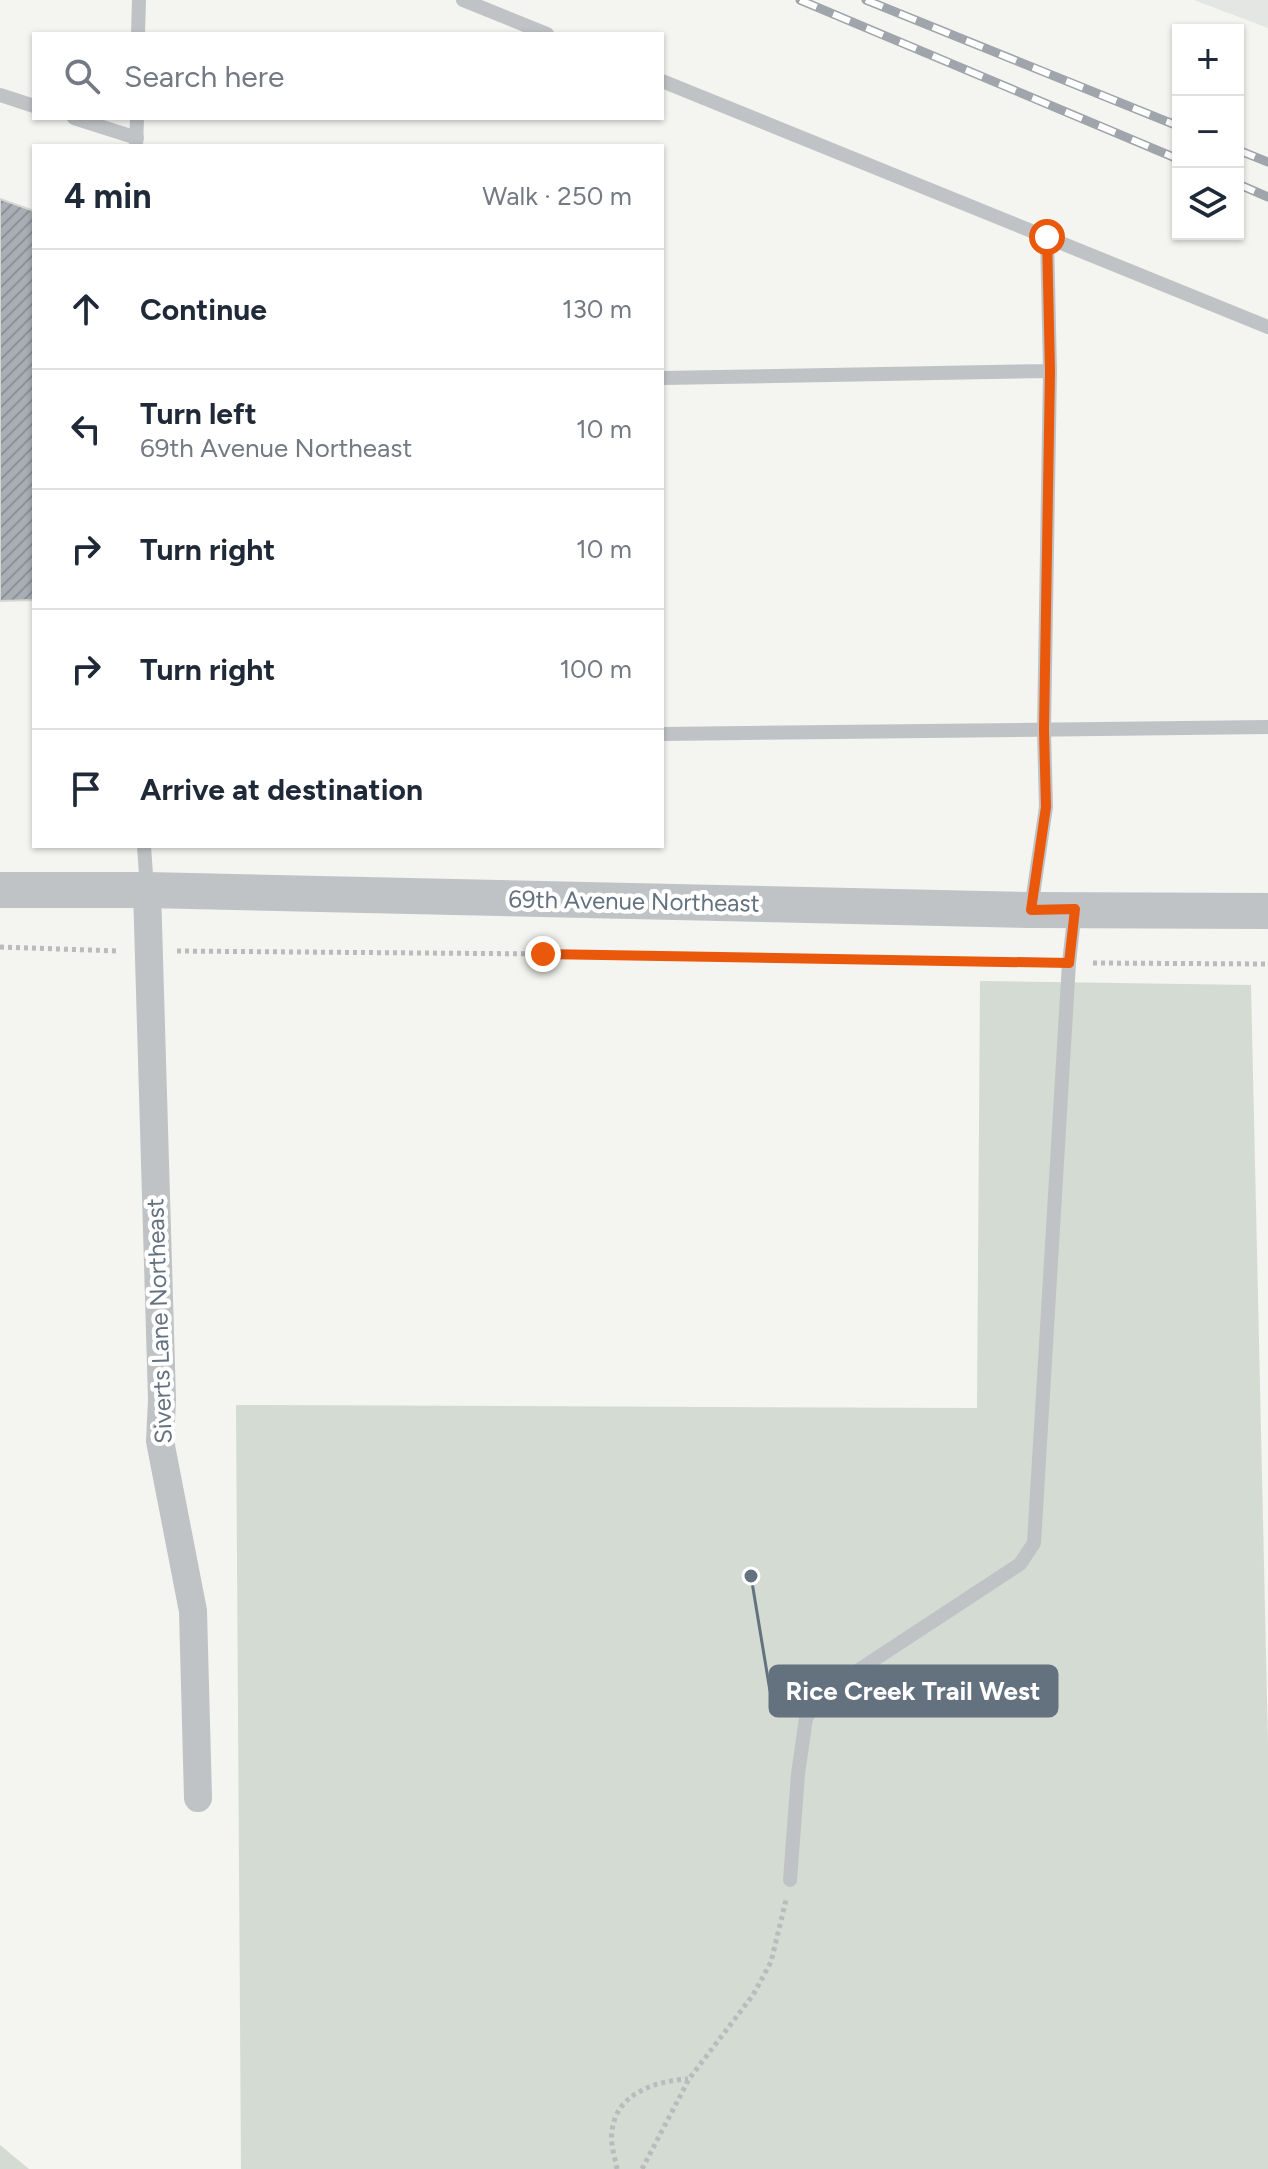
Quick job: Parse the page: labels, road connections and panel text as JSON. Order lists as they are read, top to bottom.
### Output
{
  "streets": {
    "street": ["69th Avenue Northeast", "Siverts Lane Northeast"]
  },
  "crossings": [
    ["69th Avenue Northeast", "Siverts Lane Northeast"]
  ],
  "places": ["Rice Creek Trail West"],
  "page": {
    "map_buttons": ["+", "−"],
    "search": "Search here",
    "heading": ["4 min", "Walk · 250 m"],
    "list": [
      ["Continue", "130 m"],
      ["Turn left", "69th Avenue Northeast", "10 m"],
      ["Turn right", "10 m"],
      ["Turn right", "100 m"],
      "Arrive at destination"
    ]
  }
}
